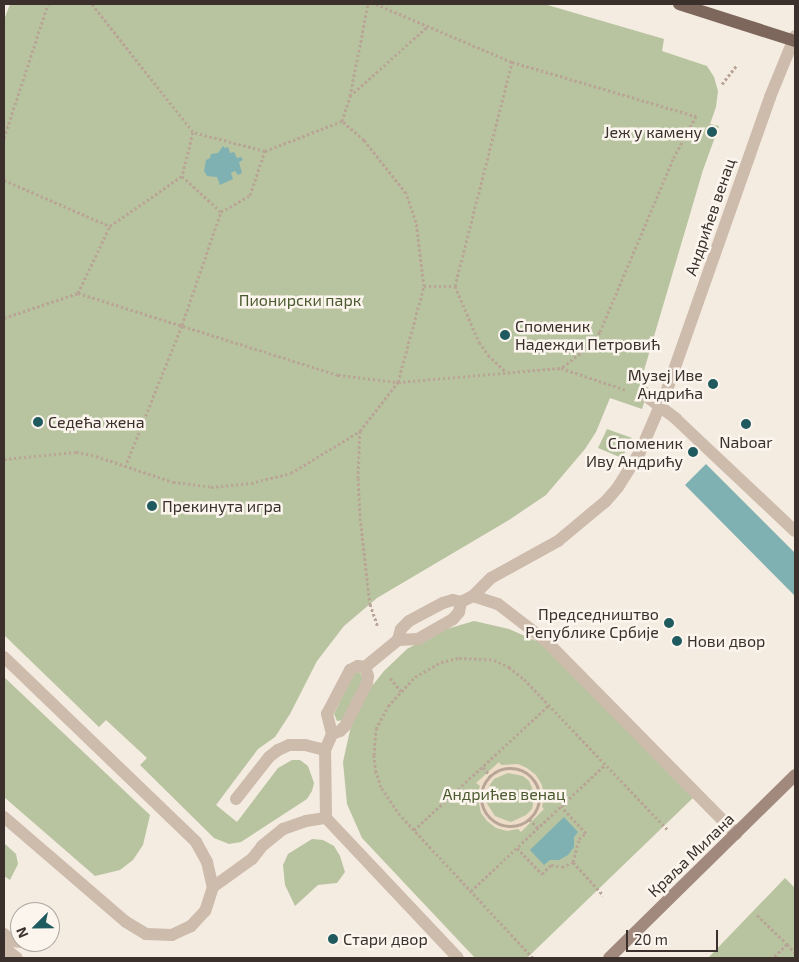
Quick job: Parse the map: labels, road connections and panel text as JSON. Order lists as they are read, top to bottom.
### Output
{
  "streets": {
    "main road": ["Краља Милана"],
    "street": ["Андрићев венац"]
  },
  "parks": ["Пионирски парк", "Андрићев венац"],
  "places": [
    "Јеж у камену",
    "Споменик Надежди Петровић",
    "Музеј Иве Андрића",
    "Седећа жена",
    "Naboar",
    "Споменик Иву Андрићу",
    "Прекинута игра",
    "Председништво Републике Србије",
    "Нови двор",
    "Стари двор"
  ],
  "scale_bar": "20 m",
  "north": "bottom left"
}
